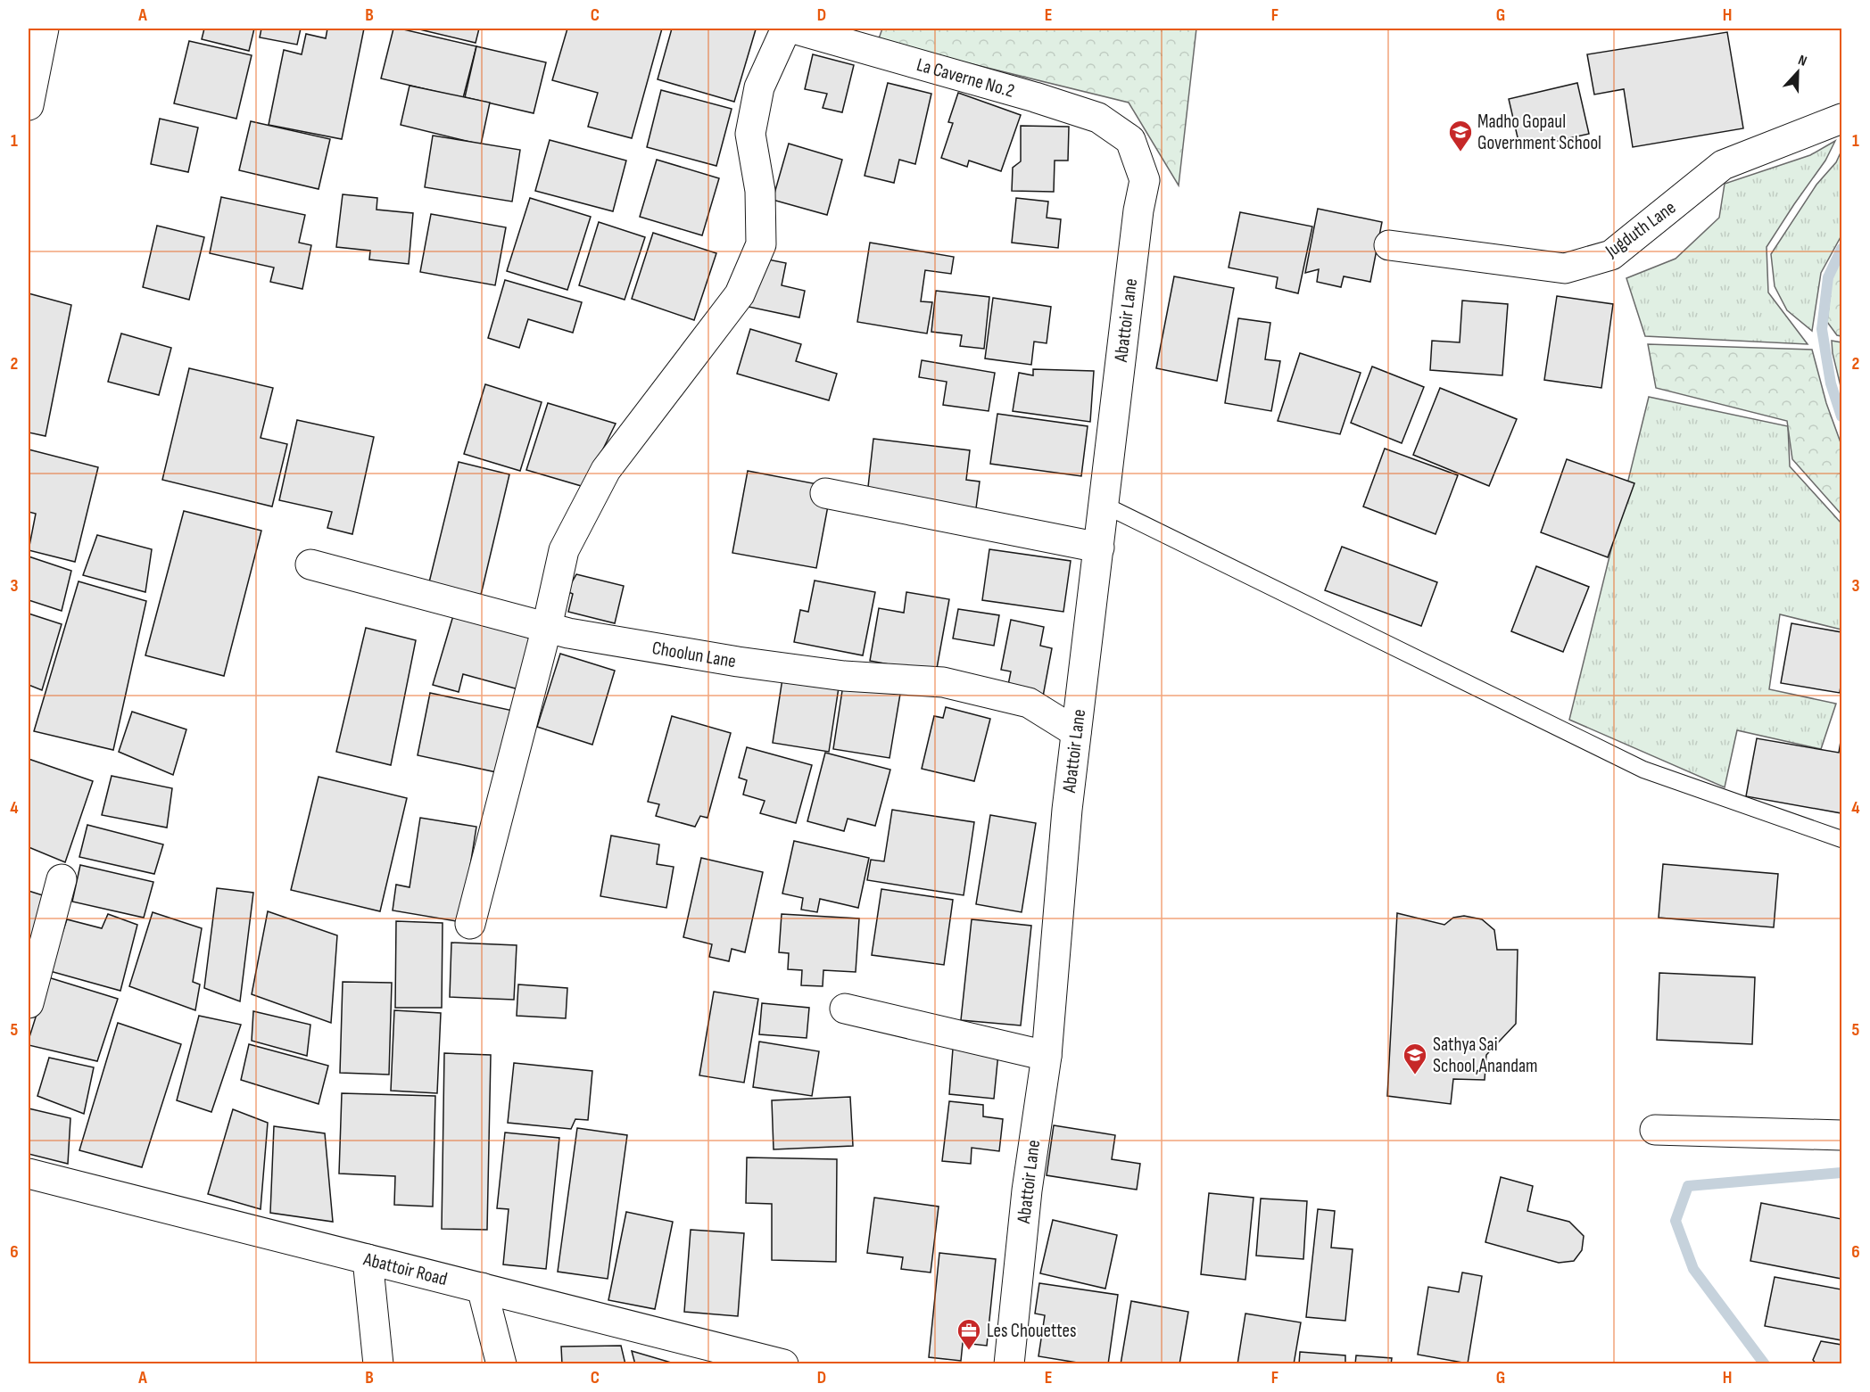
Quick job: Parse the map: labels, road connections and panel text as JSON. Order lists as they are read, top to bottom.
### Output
{
  "streets": {
    "street": [
      "La Caverne No.2",
      "Jugduth Lane",
      "Abattoir Lane",
      "Choolun Lane",
      "Abattoir Road"
    ]
  },
  "crossings": [
    ["La Caverne No.2", "Abattoir Lane"],
    ["Abattoir Lane", "Choolun Lane"]
  ],
  "places": {
    "school or university": ["Madho Gopaul Government School", "Sathya Sai School,Anandam"],
    "office": ["Les Chouettes"]
  },
  "north": "top",
  "grid": {
    "columns": [
      "A",
      "B",
      "C",
      "D",
      "E",
      "F",
      "G",
      "H"
    ],
    "rows": [
      "1",
      "2",
      "3",
      "4",
      "5",
      "6"
    ]
  }
}
